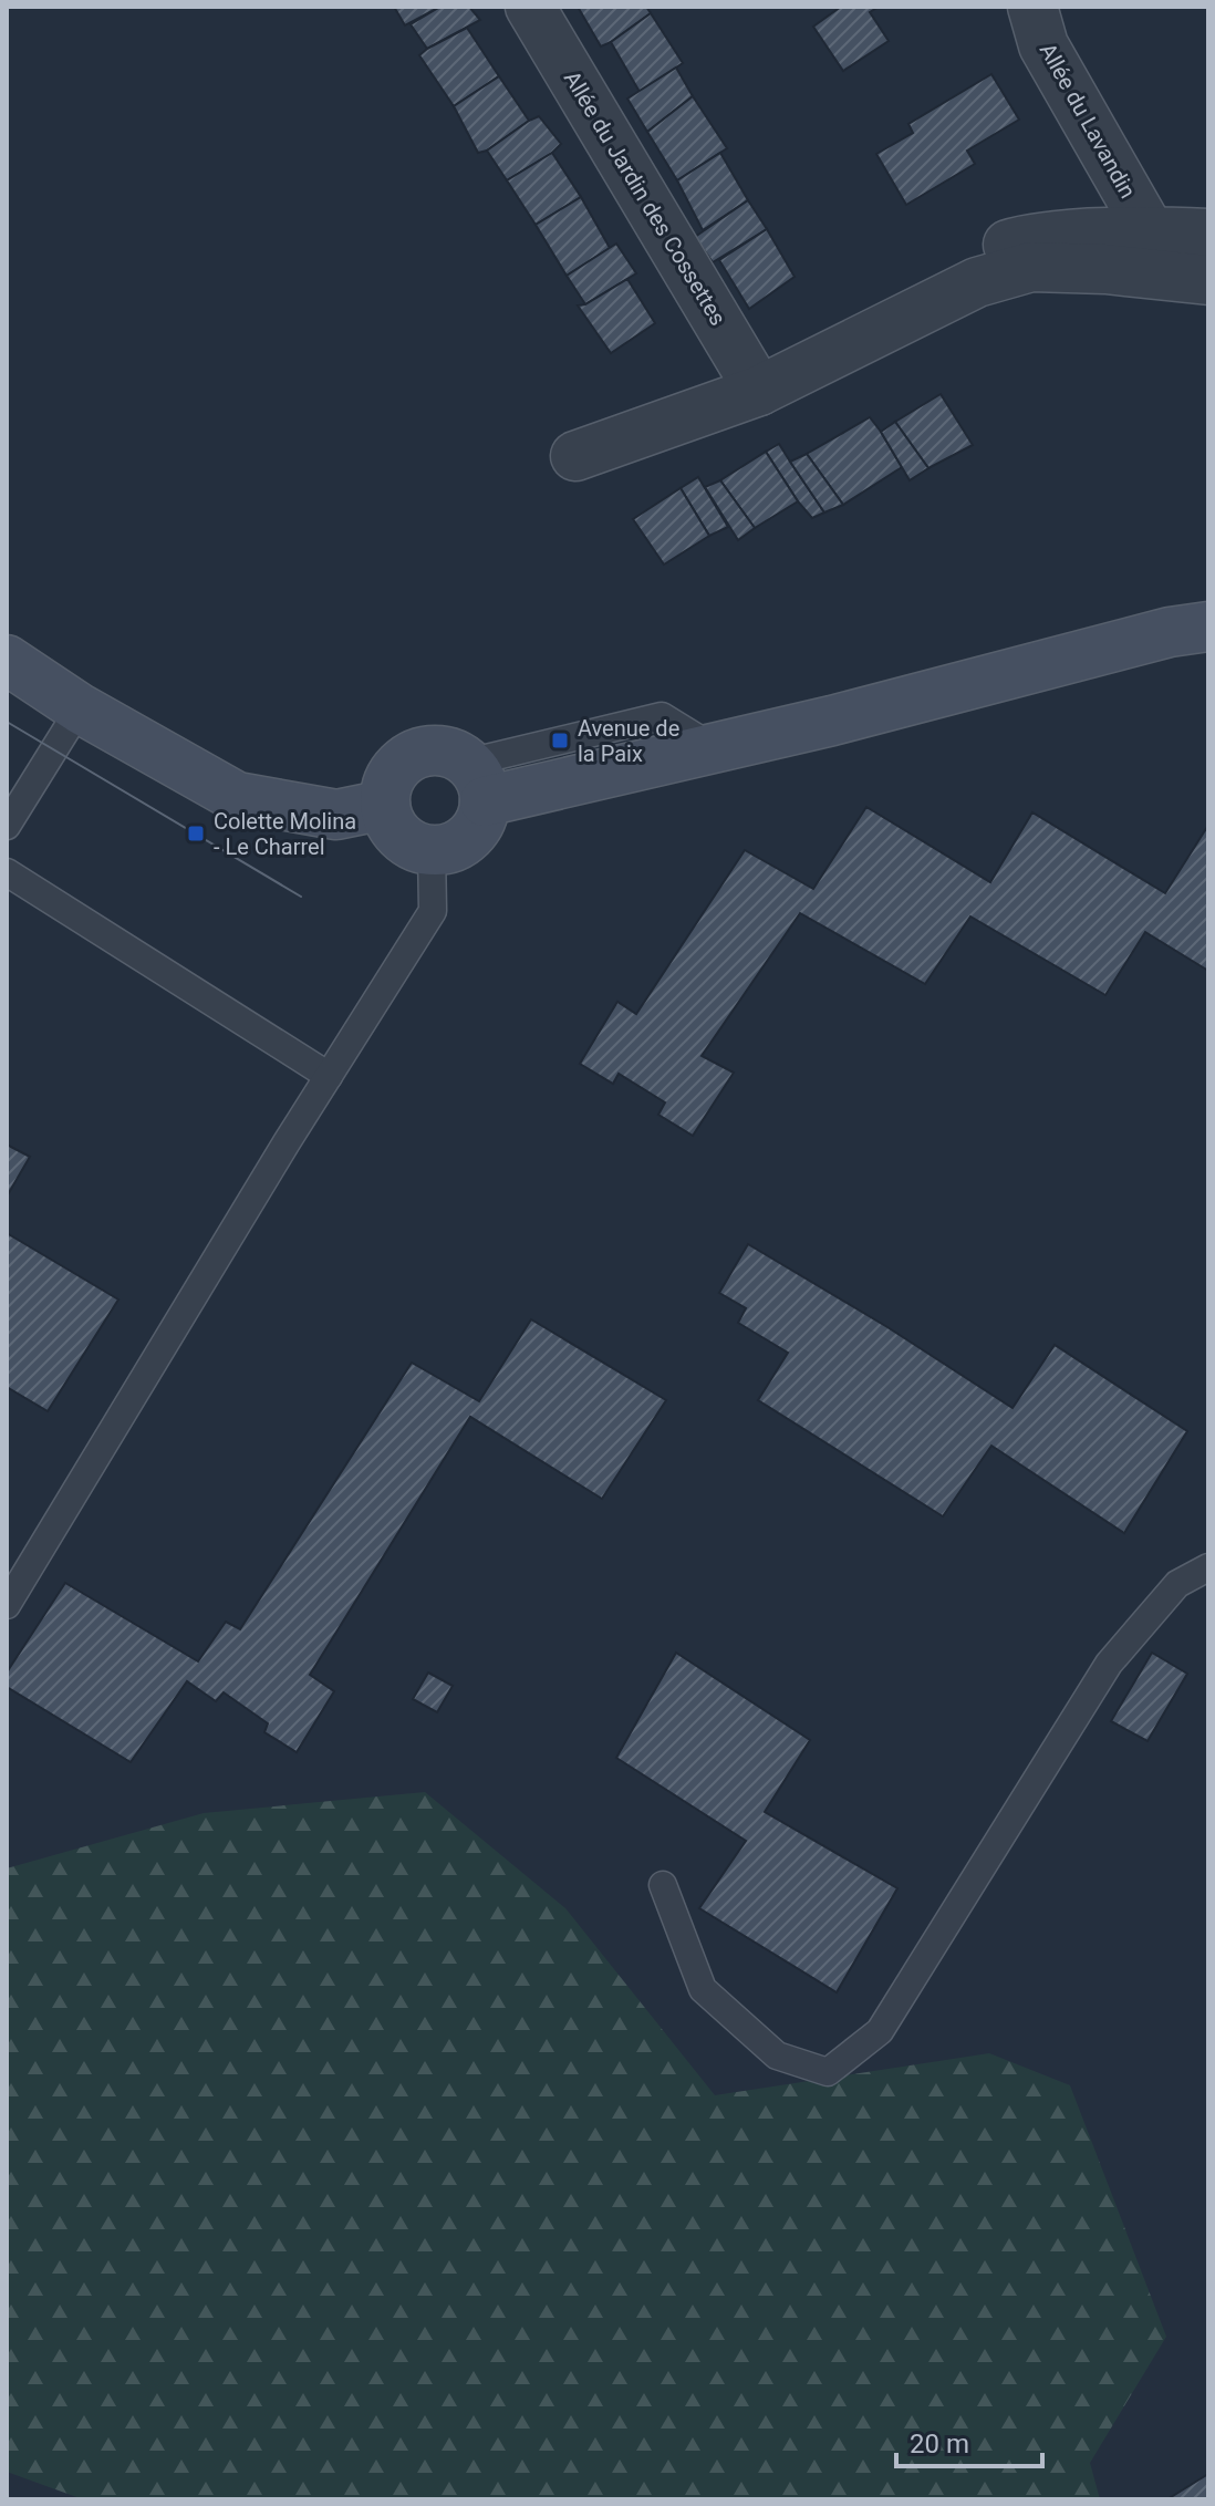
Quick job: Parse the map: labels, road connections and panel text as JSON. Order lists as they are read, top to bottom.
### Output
{
  "streets": {
    "street": ["Allée du Lavandin", "Allée du Jardin des Cossettes"]
  },
  "places": {
    "transit": ["Avenue de la Paix", "Colette Molina - Le Charrel"]
  },
  "scale_bar": "20 m"
}
